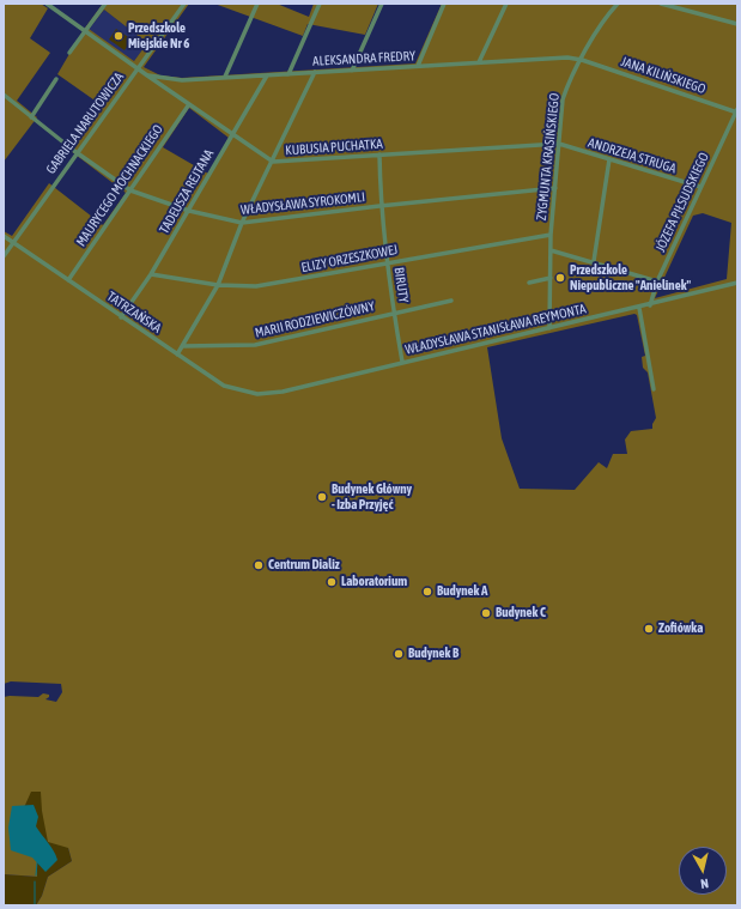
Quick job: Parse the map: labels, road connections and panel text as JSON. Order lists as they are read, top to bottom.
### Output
{
  "streets": {
    "street": [
      "ALEKSANDRA FREDRY",
      "JANA KILIŃSKIEGO",
      "GABRIELA NARUTOWICZA",
      "KUBUSIA PUCHATKA",
      "ANDRZEJA STRUGA",
      "ZYGMUNTA KRASIŃSKIEGO",
      "MAURYCEGO MOCHNACKIEGO",
      "TADEUSZA REJTANA",
      "JÓZEFA PIŁSUDSKIEGO",
      "WŁADYSŁAWA SYROKOMLI",
      "ELIZY ORZESZKOWEJ",
      "BIRUTY",
      "TATRZAŃSKA",
      "MARII RODZIEWICZÓWNY",
      "WŁADYSŁAWA STANISŁAWA REYMONTA"
    ]
  },
  "crossings": [
    ["ALEKSANDRA FREDRY", "JANA KILIŃSKIEGO"],
    ["ALEKSANDRA FREDRY", "KUBUSIA PUCHATKA"],
    ["ALEKSANDRA FREDRY", "ZYGMUNTA KRASIŃSKIEGO"],
    ["ALEKSANDRA FREDRY", "TADEUSZA REJTANA"],
    ["JANA KILIŃSKIEGO", "ZYGMUNTA KRASIŃSKIEGO"],
    ["JANA KILIŃSKIEGO", "JÓZEFA PIŁSUDSKIEGO"],
    ["GABRIELA NARUTOWICZA", "KUBUSIA PUCHATKA"],
    ["GABRIELA NARUTOWICZA", "WŁADYSŁAWA SYROKOMLI"],
    ["GABRIELA NARUTOWICZA", "TATRZAŃSKA"],
    ["KUBUSIA PUCHATKA", "ANDRZEJA STRUGA"],
    ["KUBUSIA PUCHATKA", "ZYGMUNTA KRASIŃSKIEGO"],
    ["KUBUSIA PUCHATKA", "MAURYCEGO MOCHNACKIEGO"],
    ["KUBUSIA PUCHATKA", "TADEUSZA REJTANA"],
    ["KUBUSIA PUCHATKA", "BIRUTY"],
    ["ANDRZEJA STRUGA", "ZYGMUNTA KRASIŃSKIEGO"],
    ["ANDRZEJA STRUGA", "JÓZEFA PIŁSUDSKIEGO"],
    ["ZYGMUNTA KRASIŃSKIEGO", "WŁADYSŁAWA SYROKOMLI"],
    ["ZYGMUNTA KRASIŃSKIEGO", "ELIZY ORZESZKOWEJ"],
    ["ZYGMUNTA KRASIŃSKIEGO", "WŁADYSŁAWA STANISŁAWA REYMONTA"],
    ["MAURYCEGO MOCHNACKIEGO", "WŁADYSŁAWA SYROKOMLI"],
    ["MAURYCEGO MOCHNACKIEGO", "TATRZAŃSKA"],
    ["TADEUSZA REJTANA", "WŁADYSŁAWA SYROKOMLI"],
    ["TADEUSZA REJTANA", "ELIZY ORZESZKOWEJ"],
    ["TADEUSZA REJTANA", "TATRZAŃSKA"],
    ["JÓZEFA PIŁSUDSKIEGO", "WŁADYSŁAWA STANISŁAWA REYMONTA"],
    ["WŁADYSŁAWA SYROKOMLI", "BIRUTY"],
    ["ELIZY ORZESZKOWEJ", "BIRUTY"],
    ["BIRUTY", "MARII RODZIEWICZÓWNY"],
    ["BIRUTY", "WŁADYSŁAWA STANISŁAWA REYMONTA"],
    ["TATRZAŃSKA", "WŁADYSŁAWA STANISŁAWA REYMONTA"]
  ],
  "places": [
    "Przedszkole Miejskie Nr 6",
    "Przedszkole Niepubliczne \"Anielinek\"",
    "Budynek Główny - Izba Przyjęć",
    "Centrum Dializ",
    "Laboratorium",
    "Budynek A",
    "Budynek C",
    "Zofiówka",
    "Budynek B"
  ],
  "north": "bottom"
}
